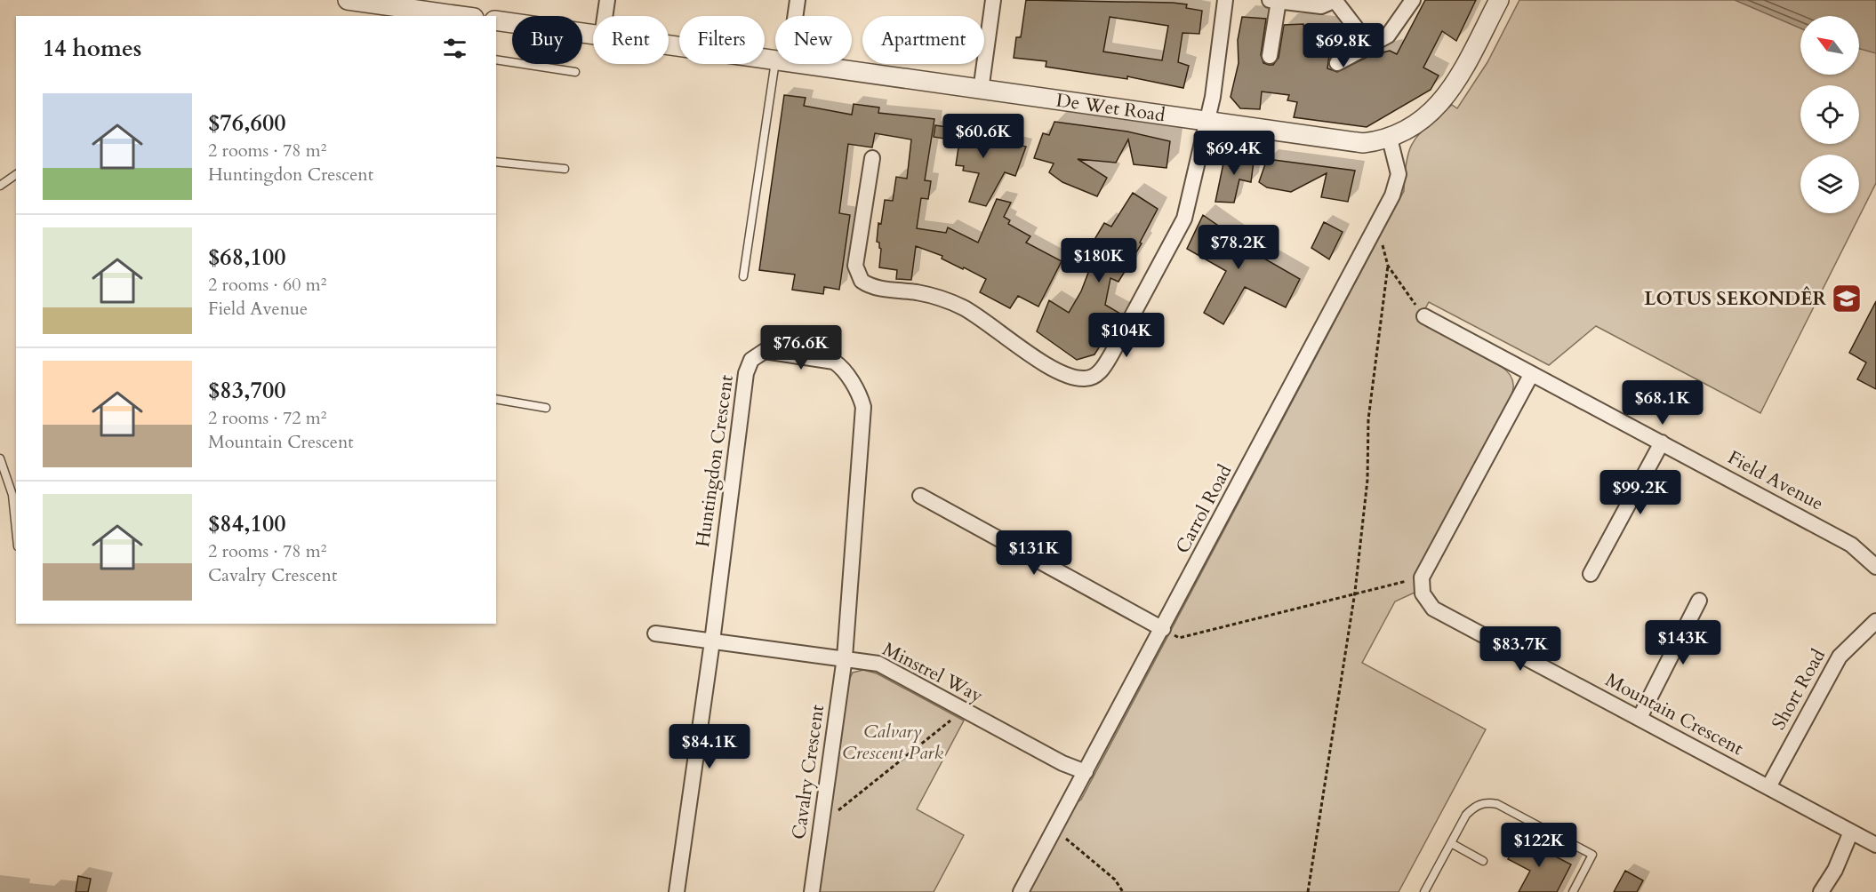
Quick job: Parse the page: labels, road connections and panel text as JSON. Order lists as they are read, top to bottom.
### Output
{
  "streets": {
    "street": [
      "De Wet Road",
      "Huntingdon Crescent",
      "Field Avenue",
      "Carrol Road",
      "Minstrel Way",
      "Short Road",
      "Mountain Crescent",
      "Cavalry Crescent"
    ]
  },
  "crossings": [
    ["De Wet Road", "Carrol Road"],
    ["Huntingdon Crescent", "Minstrel Way"],
    ["Huntingdon Crescent", "Cavalry Crescent"],
    ["Carrol Road", "Minstrel Way"],
    ["Minstrel Way", "Cavalry Crescent"],
    ["Short Road", "Mountain Crescent"]
  ],
  "parks": ["Calvary Crescent Park"],
  "places": {
    "school or university": ["LOTUS SEKONDÊR"]
  },
  "north": "top left",
  "page": {
    "chip": [
      "Buy",
      "Rent",
      "Filters",
      "New",
      "Apartment"
    ],
    "heading": "14 homes",
    "price": [
      "$69.8K",
      "$60.6K",
      "$69.4K",
      "$78.2K",
      "$180K",
      "$104K",
      "$76.6K",
      "$68.1K",
      "$99.2K",
      "$131K",
      "$143K",
      "$83.7K",
      "$84.1K",
      "$122K"
    ],
    "list": [
      {
        "name": "$76,600",
        "note": "2 rooms · 78 m² · Huntingdon Crescent"
      },
      {
        "name": "$68,100",
        "note": "2 rooms · 60 m² · Field Avenue"
      },
      {
        "name": "$83,700",
        "note": "2 rooms · 72 m² · Mountain Crescent"
      },
      {
        "name": "$84,100",
        "note": "2 rooms · 78 m² · Cavalry Crescent"
      }
    ]
  }
}
